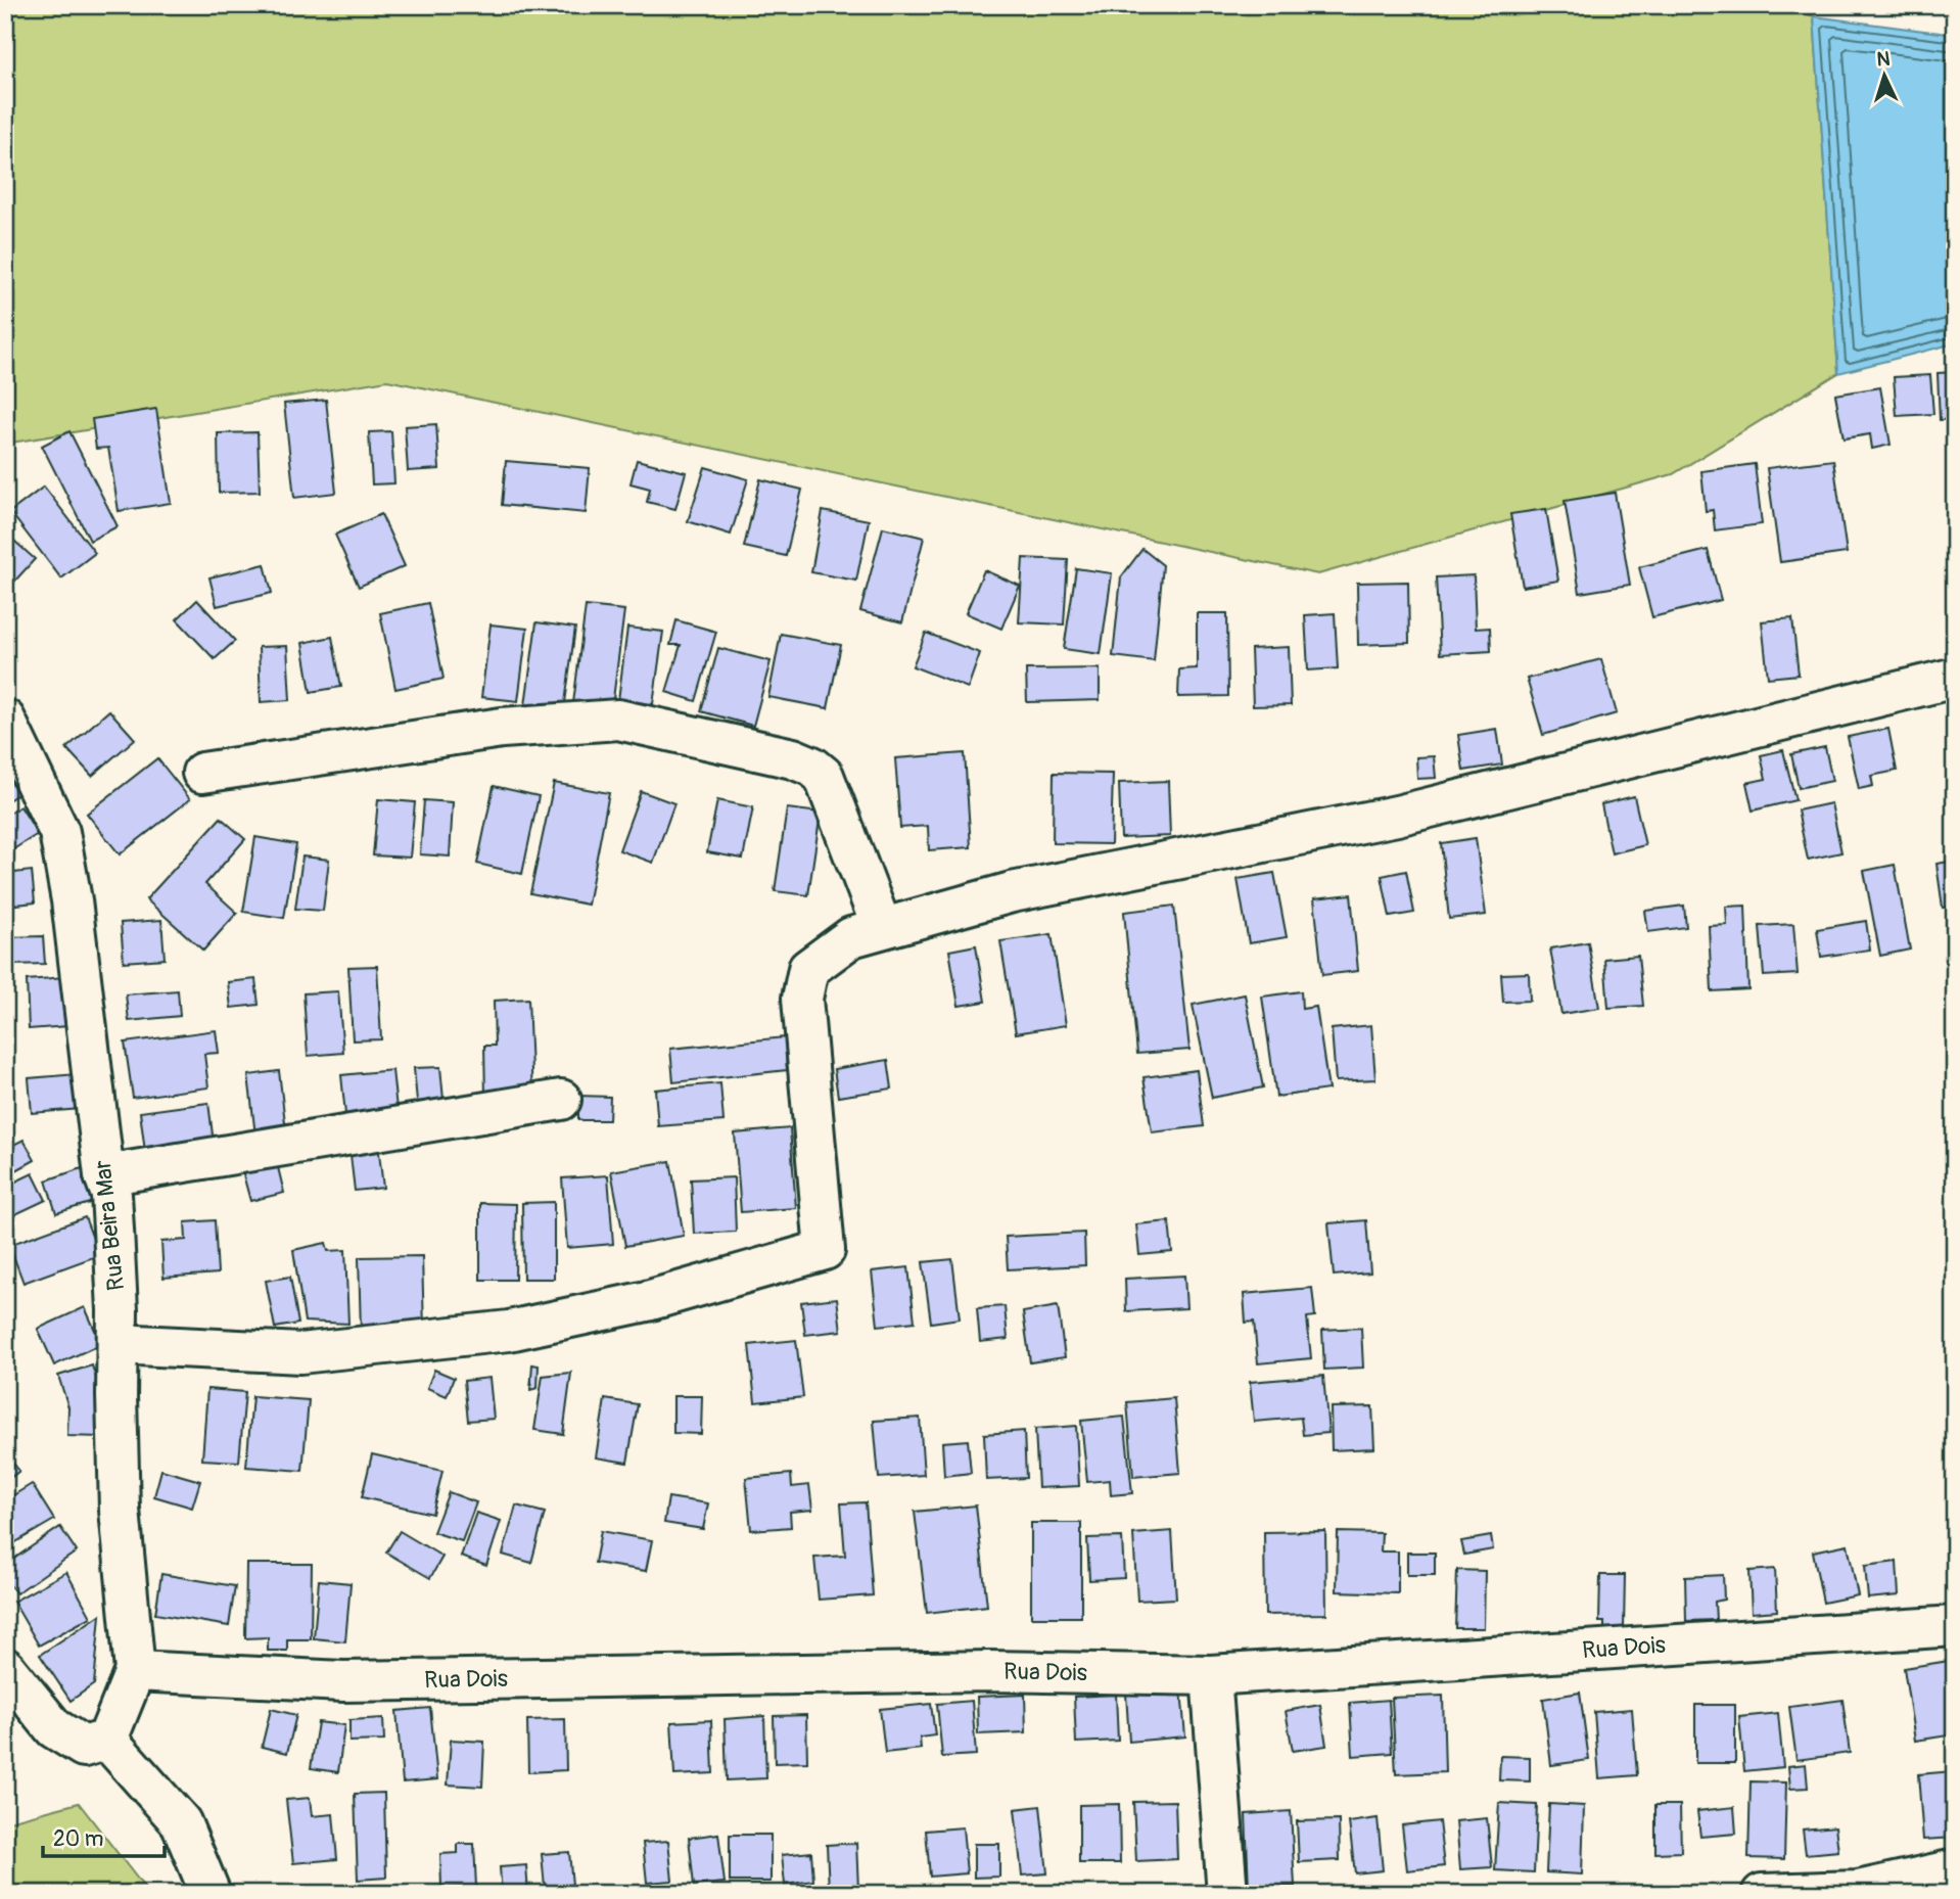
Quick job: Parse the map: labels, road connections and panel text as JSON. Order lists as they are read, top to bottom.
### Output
{
  "streets": {
    "street": ["Rua Beira Mar", "Rua Dois"]
  },
  "crossings": [
    ["Rua Beira Mar", "Rua Dois"]
  ],
  "scale_bar": "20 m",
  "north": "top"
}
